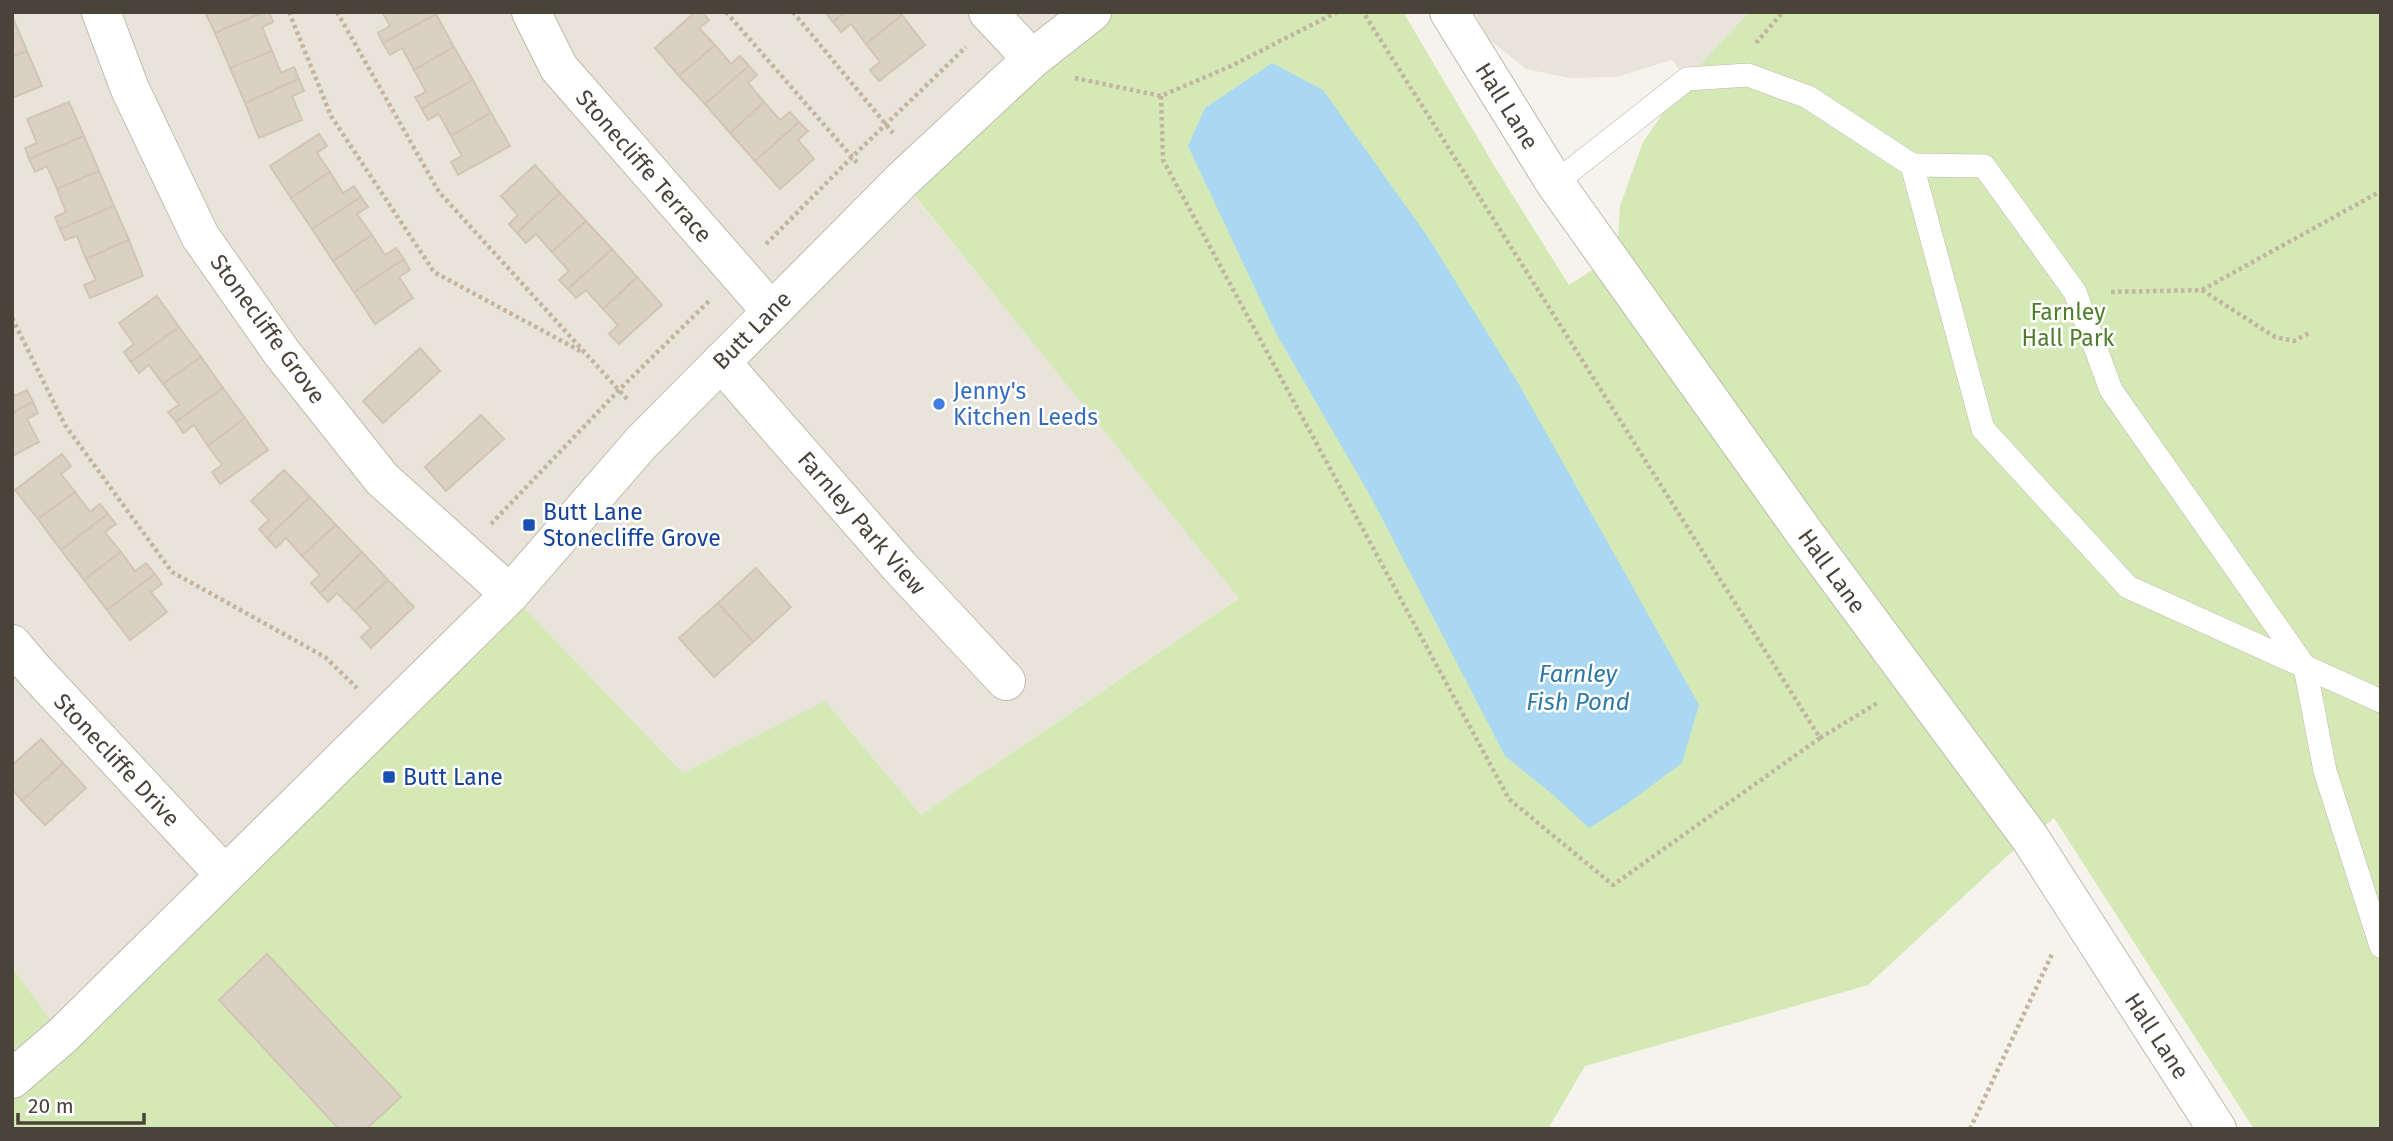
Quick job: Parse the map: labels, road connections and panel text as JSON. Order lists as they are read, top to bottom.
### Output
{
  "streets": {
    "street": [
      "Hall Lane",
      "Stonecliffe Terrace",
      "Stonecliffe Grove",
      "Butt Lane",
      "Farnley Park View",
      "Stonecliffe Drive"
    ]
  },
  "crossings": [
    ["Stonecliffe Terrace", "Butt Lane"],
    ["Stonecliffe Grove", "Butt Lane"],
    ["Butt Lane", "Farnley Park View"],
    ["Butt Lane", "Stonecliffe Drive"]
  ],
  "water": ["Farnley Fish Pond"],
  "parks": ["Farnley Hall Park"],
  "places": {
    "other": ["Jenny's Kitchen Leeds"],
    "transit": ["Butt Lane Stonecliffe Grove", "Butt Lane"]
  },
  "scale_bar": "20 m"
}
